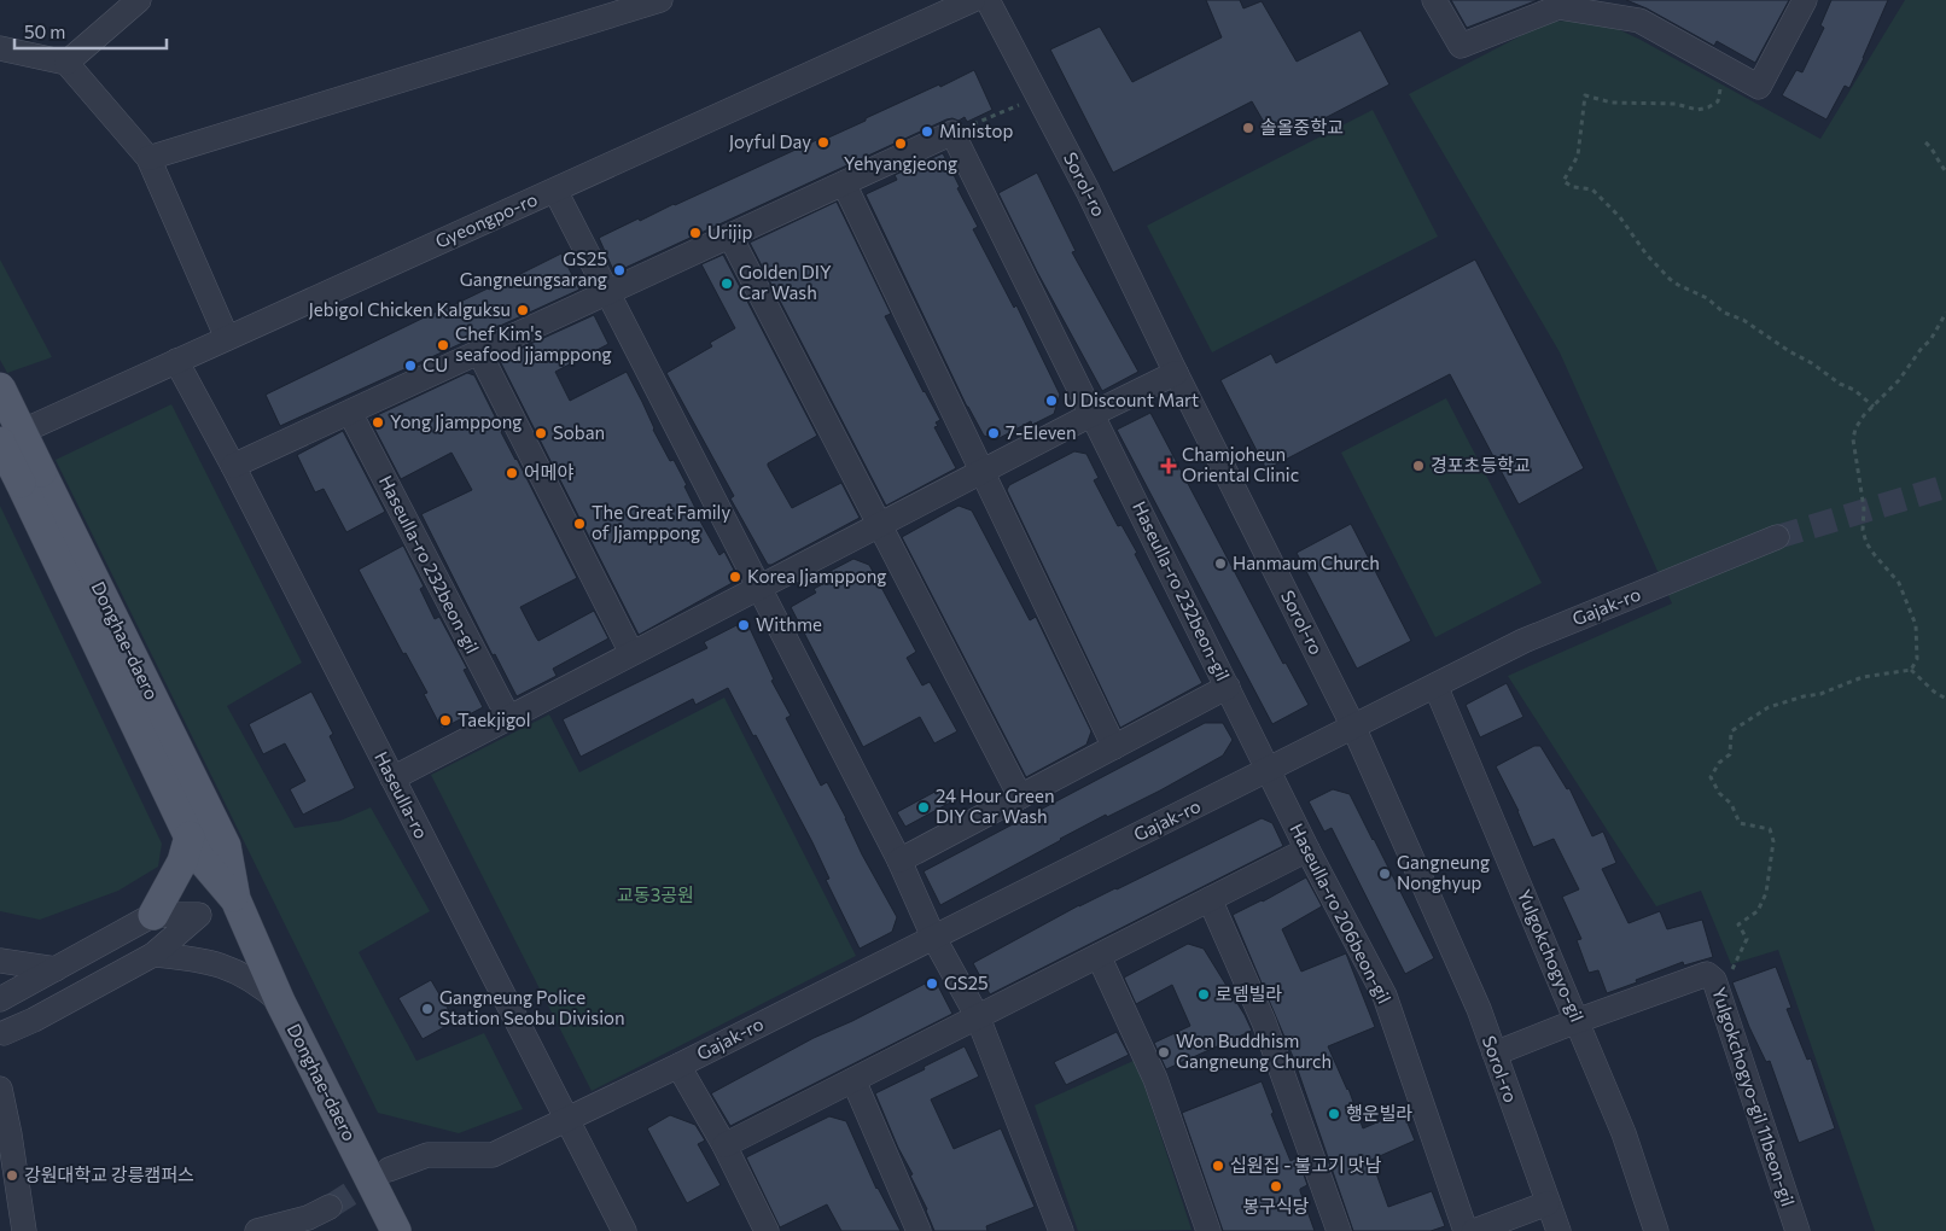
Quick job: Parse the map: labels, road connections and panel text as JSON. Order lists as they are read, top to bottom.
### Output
{
  "streets": {
    "main road": ["Donghae-daero"],
    "street": [
      "Sorol-ro",
      "Gyeongpo-ro",
      "Haseulla-ro 232beon-gil",
      "Gajak-ro",
      "Haseulla-ro",
      "Haseulla-ro 206beon-gil",
      "Yulgokchogyo-gil",
      "Yulgokchogyo-gil 11beon-gil"
    ]
  },
  "crossings": [
    ["Sorol-ro", "Gajak-ro"],
    ["Sorol-ro", "Yulgokchogyo-gil 11beon-gil"],
    ["Gyeongpo-ro", "Donghae-daero"],
    ["Gyeongpo-ro", "Haseulla-ro"],
    ["Haseulla-ro 232beon-gil", "Gajak-ro"],
    ["Haseulla-ro 232beon-gil", "Haseulla-ro 206beon-gil"],
    ["Gajak-ro", "Haseulla-ro"],
    ["Gajak-ro", "Haseulla-ro 206beon-gil"],
    ["Gajak-ro", "Yulgokchogyo-gil"],
    ["Yulgokchogyo-gil", "Yulgokchogyo-gil 11beon-gil"]
  ],
  "parks": ["교동3공원"],
  "places": {
    "other": [
      "솔올중학교",
      "Ministop",
      "Joyful Day",
      "Yehyangjeong",
      "Urijip",
      "GS25 Gangneungsarang",
      "Golden DIY Car Wash",
      "Jebigol Chicken Kalguksu",
      "Chef Kim's seafood jjamppong",
      "CU",
      "U Discount Mart",
      "Yong Jjamppong",
      "Soban",
      "7-Eleven",
      "경포초등학교",
      "어메야",
      "The Great Family of Jjamppong",
      "Hanmaum Church",
      "Korea Jjamppong",
      "Withme",
      "Taekjigol",
      "24 Hour Green DIY Car Wash",
      "Gangneung Nonghyup",
      "GS25",
      "로뎀빌라",
      "Gangneung Police Station Seobu Division",
      "Won Buddhism Gangneung Church",
      "행운빌라",
      "십원집 - 불고기 맛남",
      "강원대학교 강릉캠퍼스",
      "봉구식당"
    ],
    "health": ["Chamjoheun Oriental Clinic"]
  },
  "scale_bar": "50 m"
}
